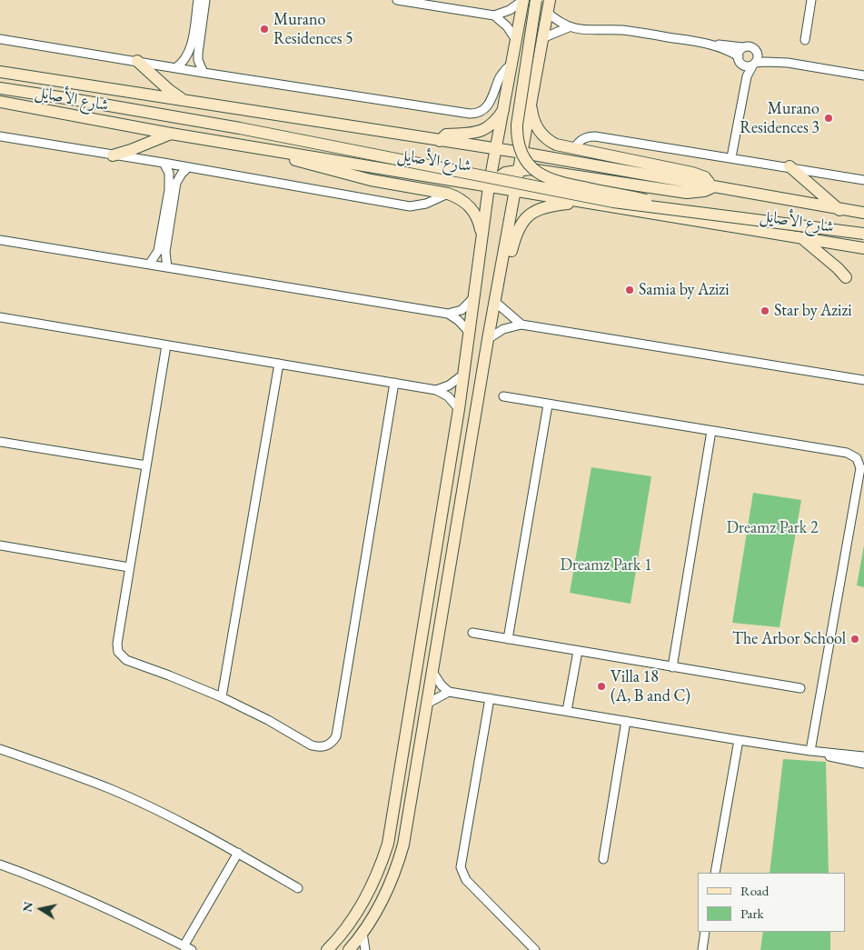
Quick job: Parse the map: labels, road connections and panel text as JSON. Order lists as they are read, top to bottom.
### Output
{
  "streets": {
    "main road": ["شارع الأصايل"]
  },
  "parks": ["Dreamz Park 2", "Dreamz Park 1"],
  "places": [
    "Murano Residences 5",
    "Murano Residences 3",
    "Samia by Azizi",
    "Star by Azizi",
    "The Arbor School",
    "Villa 18 (A, B and C)"
  ],
  "legend": ["Road", "Park"],
  "north": "left"
}
